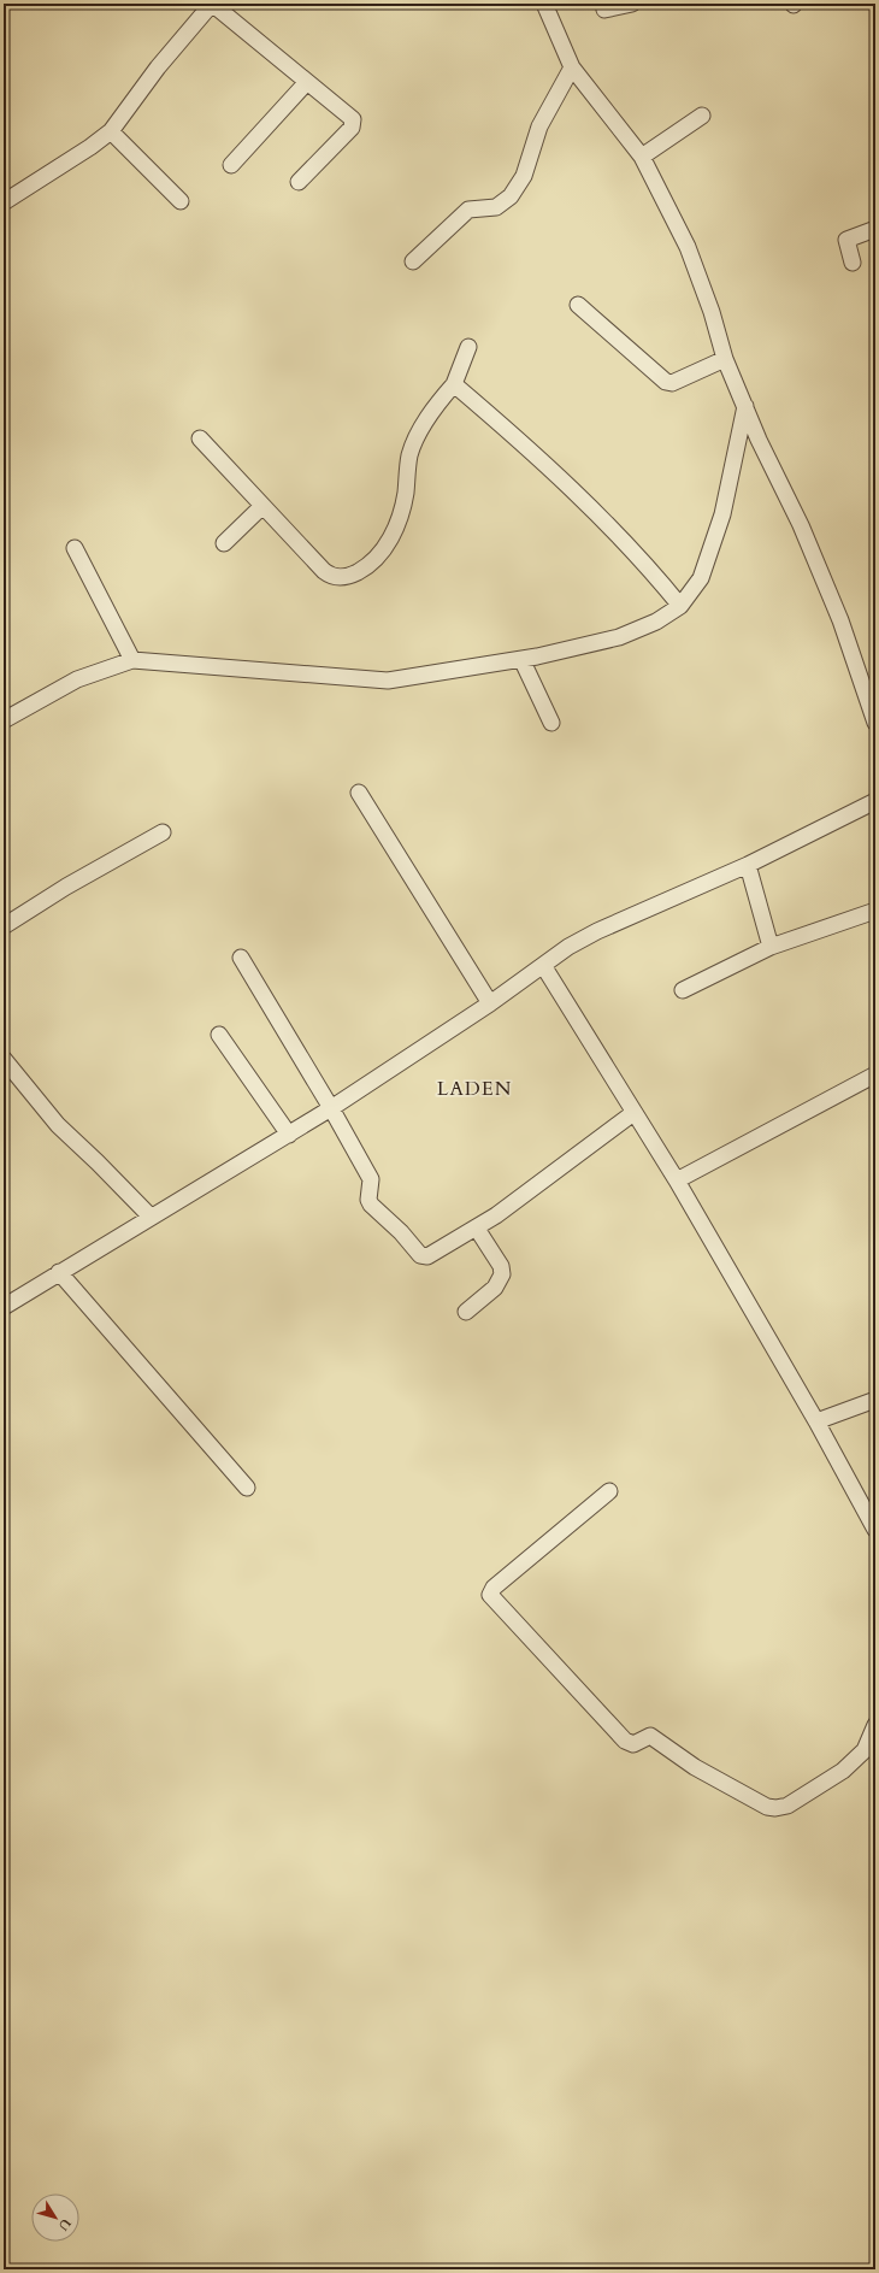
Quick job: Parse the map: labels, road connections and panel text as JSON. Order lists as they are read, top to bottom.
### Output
{
  "districts": ["LADEN"],
  "north": "bottom right"
}
